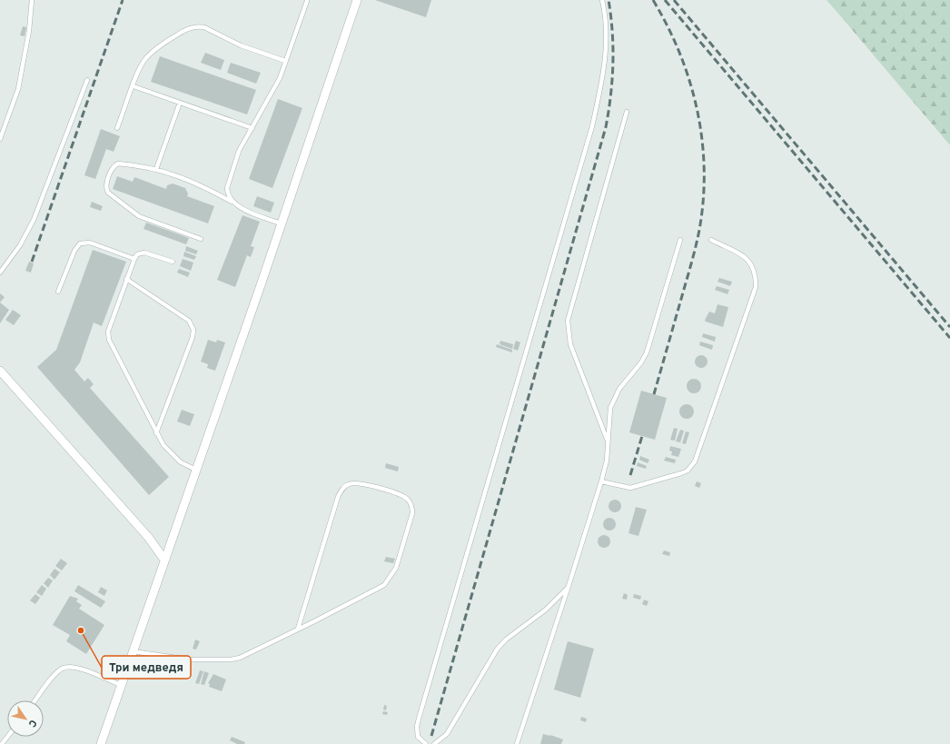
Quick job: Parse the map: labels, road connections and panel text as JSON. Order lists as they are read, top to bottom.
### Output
{
  "places": ["Три медведя"],
  "north": "bottom right"
}
